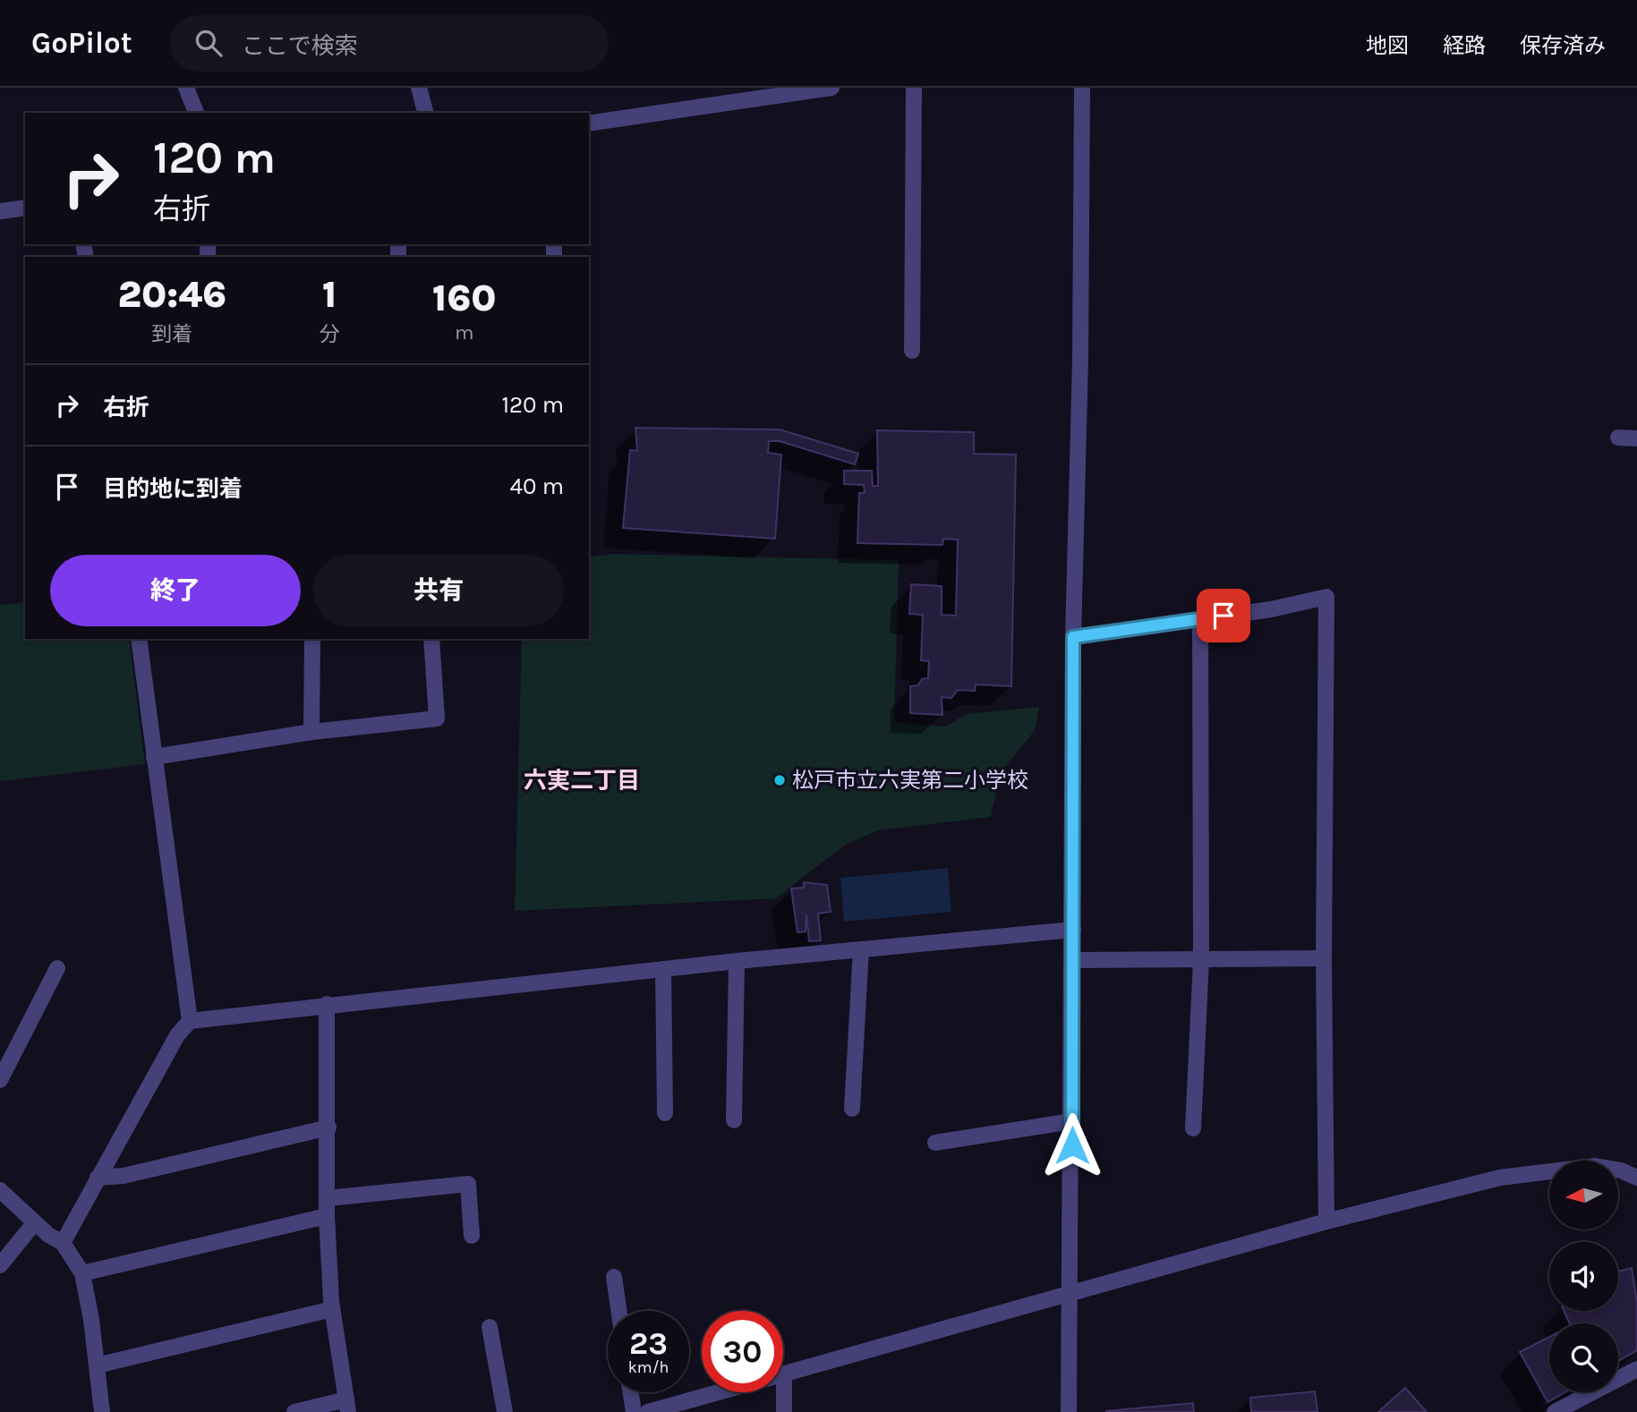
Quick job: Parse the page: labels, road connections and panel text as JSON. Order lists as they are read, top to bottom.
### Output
{
  "districts": ["六実二丁目"],
  "places": ["松戸市立六実第二小学校"],
  "north": "left",
  "page": {
    "header": "GoPilot",
    "search": "ここで検索",
    "nav": ["地図", "経路", "保存済み"],
    "turn": ["120 m", "右折"],
    "eta": [
      "20:46",
      "到着",
      "1",
      "分",
      "160",
      "m"
    ],
    "list": [
      {
        "name": "右折",
        "value": "120 m"
      },
      {
        "name": "目的地に到着",
        "value": "40 m"
      }
    ],
    "buttons": ["終了", "共有"],
    "speed": "23 km/h",
    "limit": "30"
  }
}
